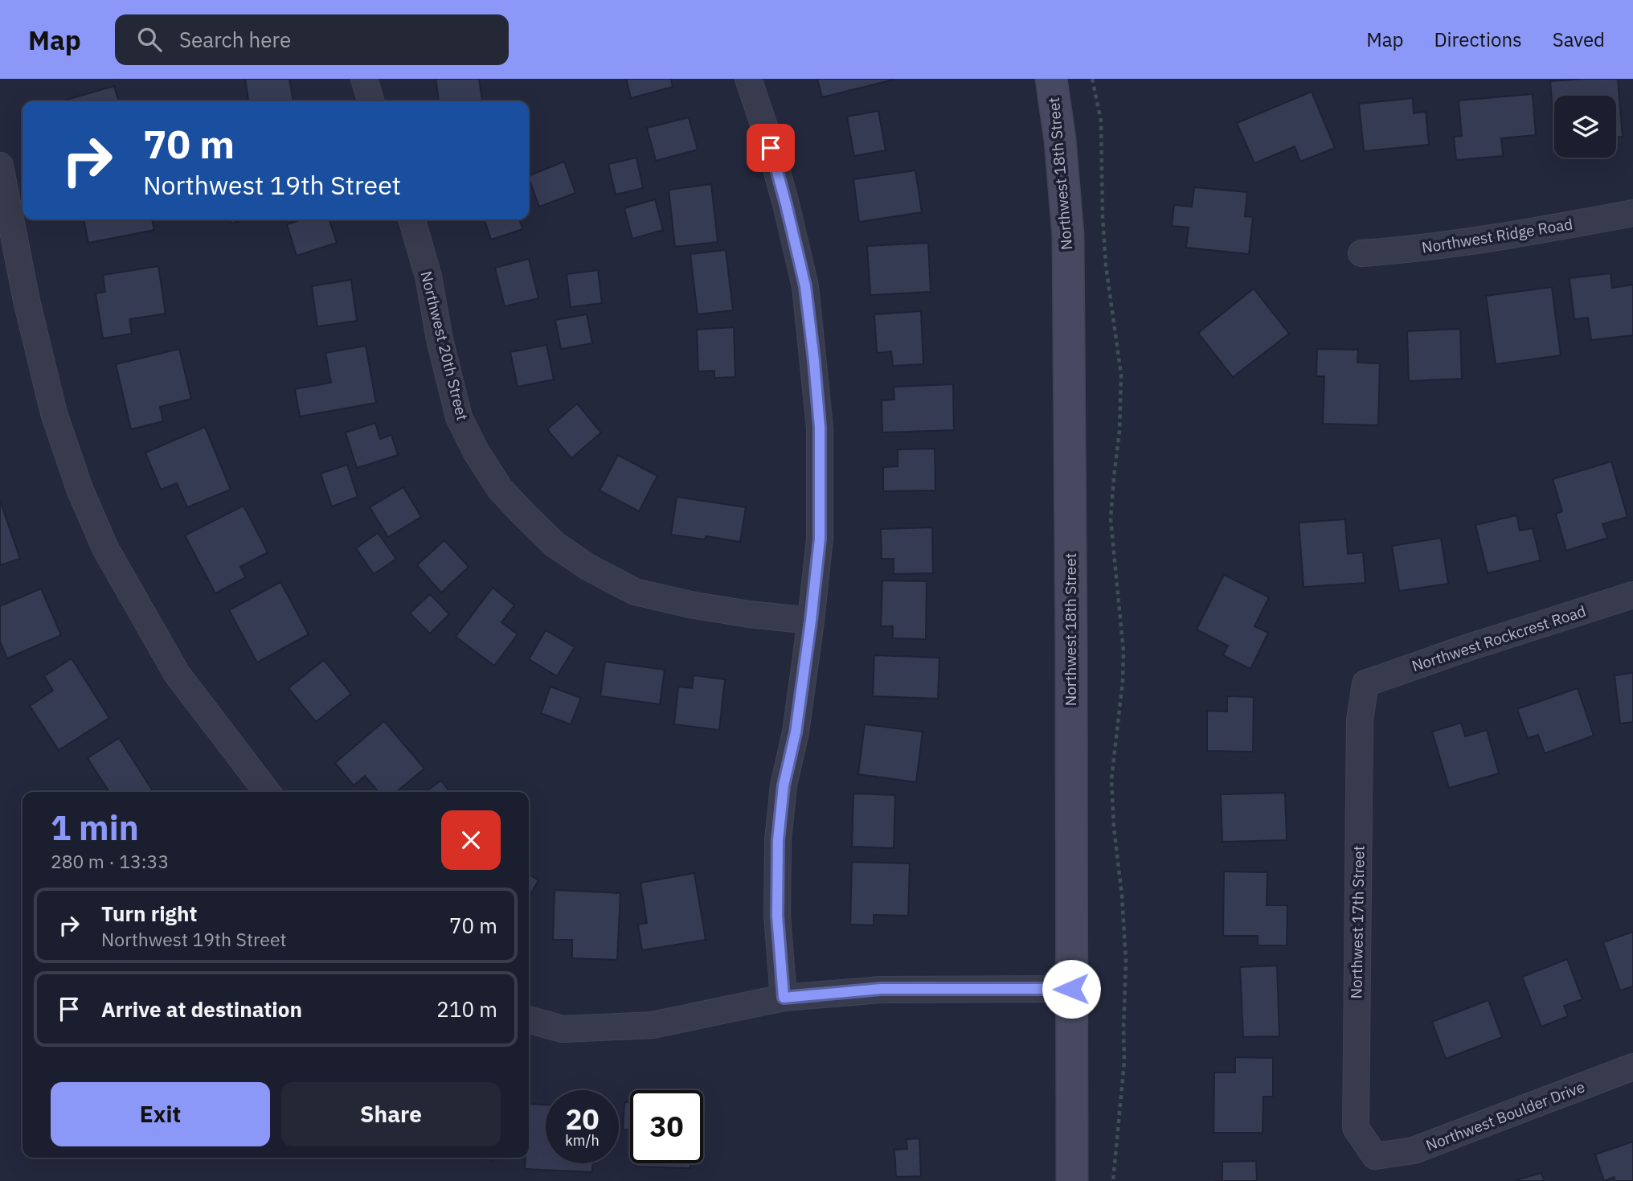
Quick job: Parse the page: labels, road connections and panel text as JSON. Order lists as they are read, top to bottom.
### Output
{
  "streets": {
    "street": [
      "Northwest 18th Street",
      "Northwest Ridge Road",
      "Northwest 20th Street",
      "Northwest Rockcrest Road",
      "Northwest 17th Street",
      "Northwest Boulder Drive"
    ]
  },
  "crossings": [
    ["Northwest Rockcrest Road", "Northwest 17th Street"],
    ["Northwest 17th Street", "Northwest Boulder Drive"]
  ],
  "page": {
    "header": "Map",
    "search": "Search here",
    "nav": ["Map", "Directions", "Saved"],
    "turn": ["70 m", "Northwest 19th Street"],
    "heading": ["1 min", "280 m · 13:33"],
    "list": [
      {
        "name": "Turn right",
        "note": "Northwest 19th Street",
        "value": "70 m"
      },
      {
        "name": "Arrive at destination",
        "value": "210 m"
      }
    ],
    "buttons": ["Exit", "Share"],
    "speed": "20 km/h",
    "limit": "30"
  }
}
